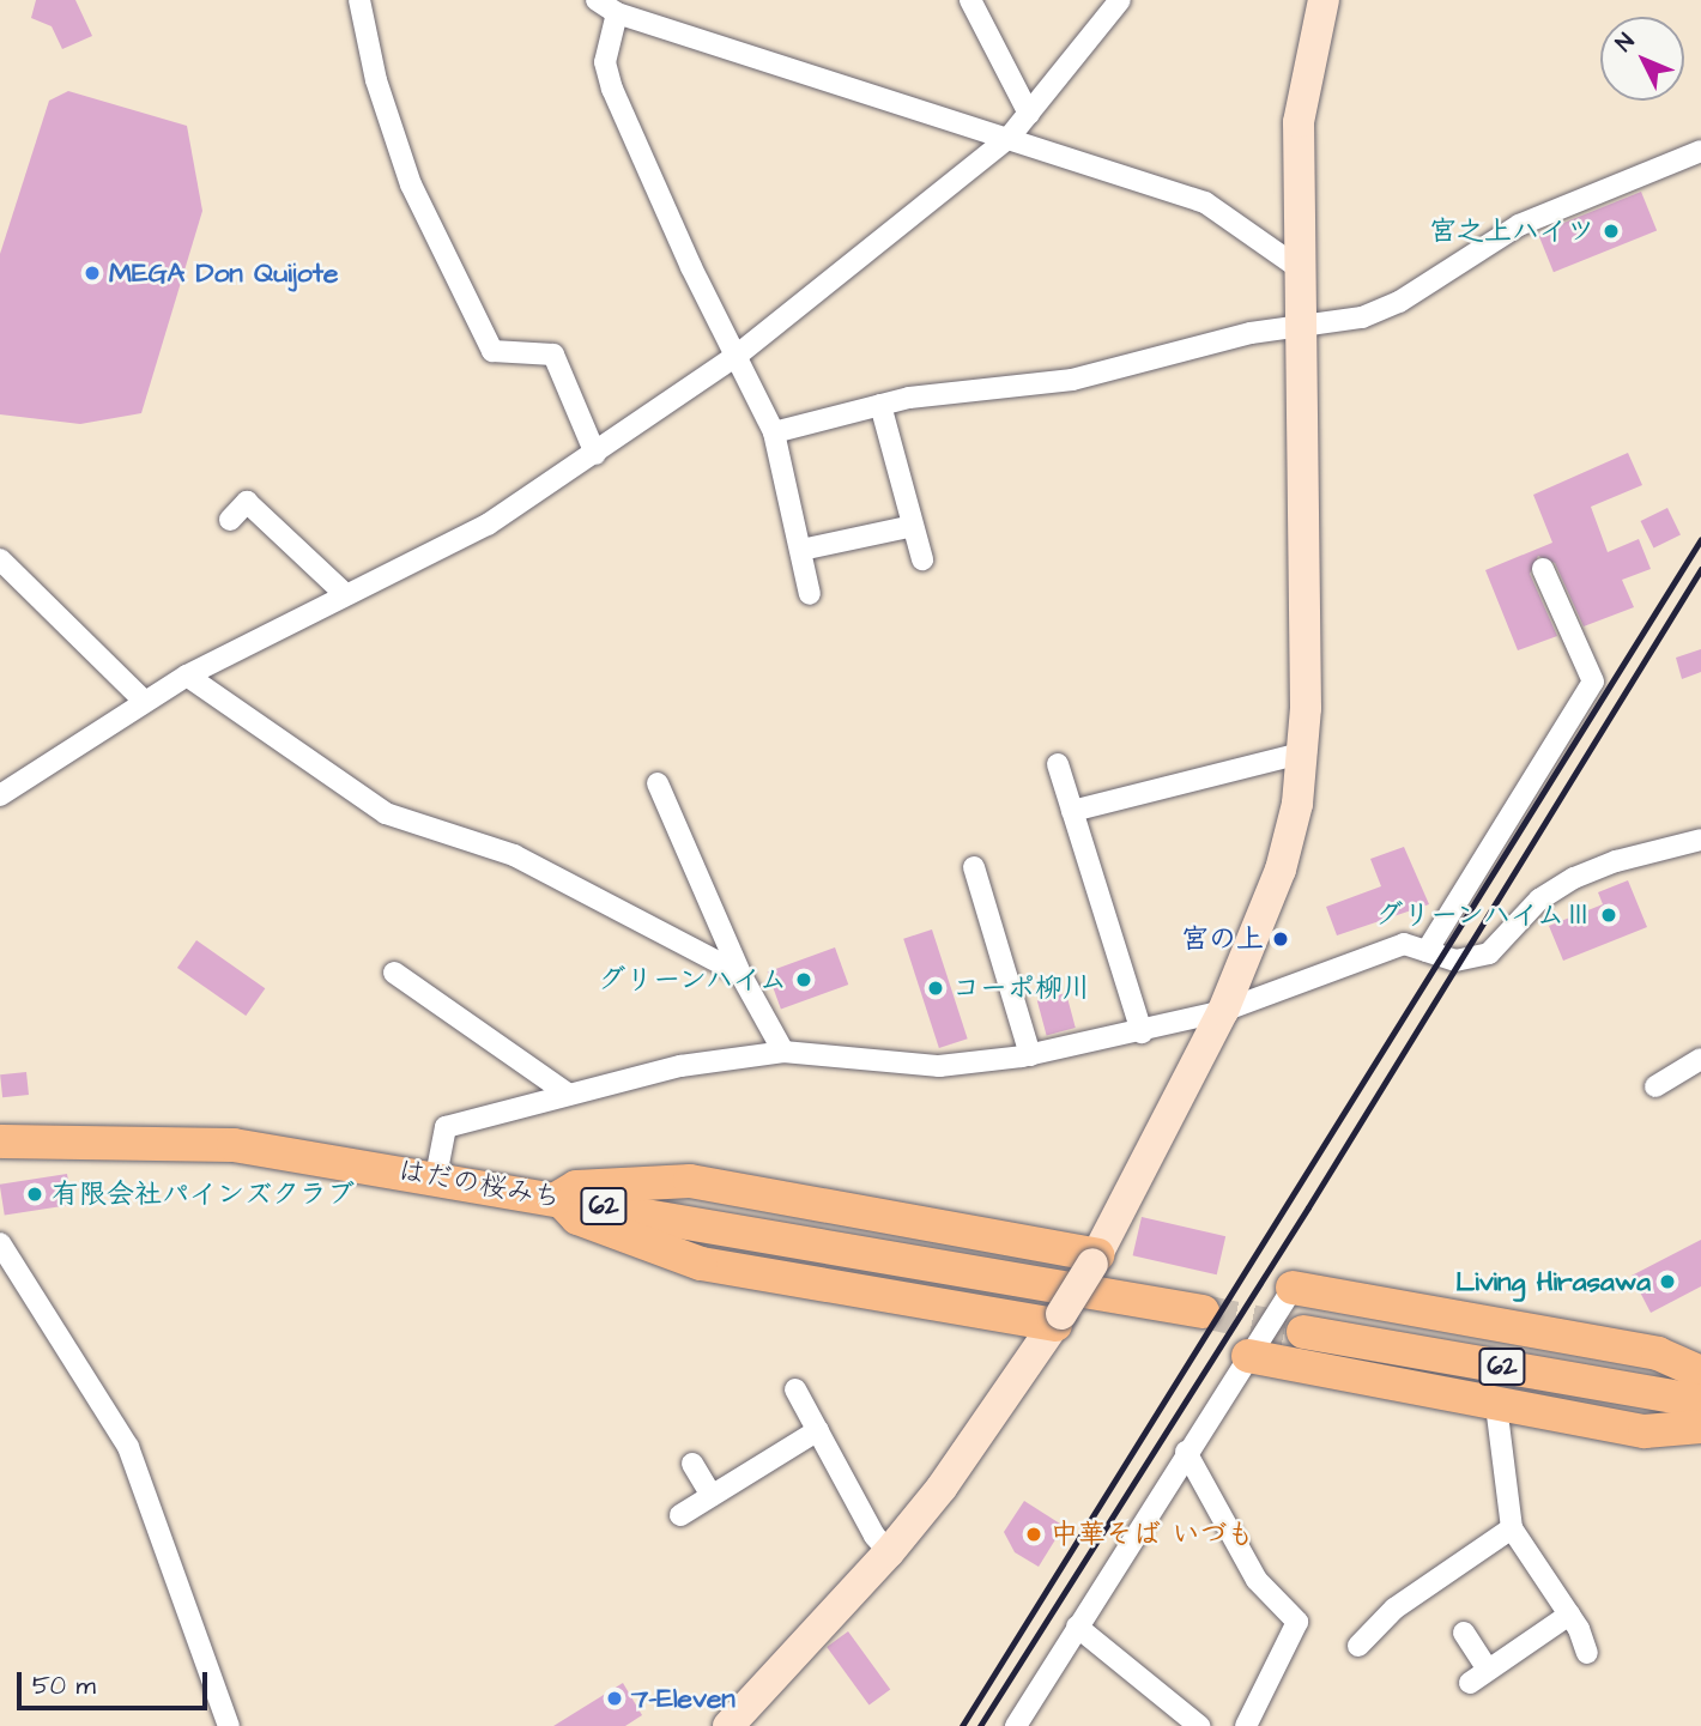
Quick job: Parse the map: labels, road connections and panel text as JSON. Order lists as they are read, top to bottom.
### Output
{
  "streets": {
    "main road": ["はだの桜みち", "62"]
  },
  "places": [
    "宮之上ハイツ",
    "MEGA Don Quijote",
    "グリーンハイムⅢ",
    "宮の上",
    "グリーンハイム",
    "コーポ柳川",
    "有限会社パインズクラブ",
    "Living Hirasawa",
    "中華そば いづも",
    "7-Eleven"
  ],
  "scale_bar": "50 m",
  "north": "top left"
}
